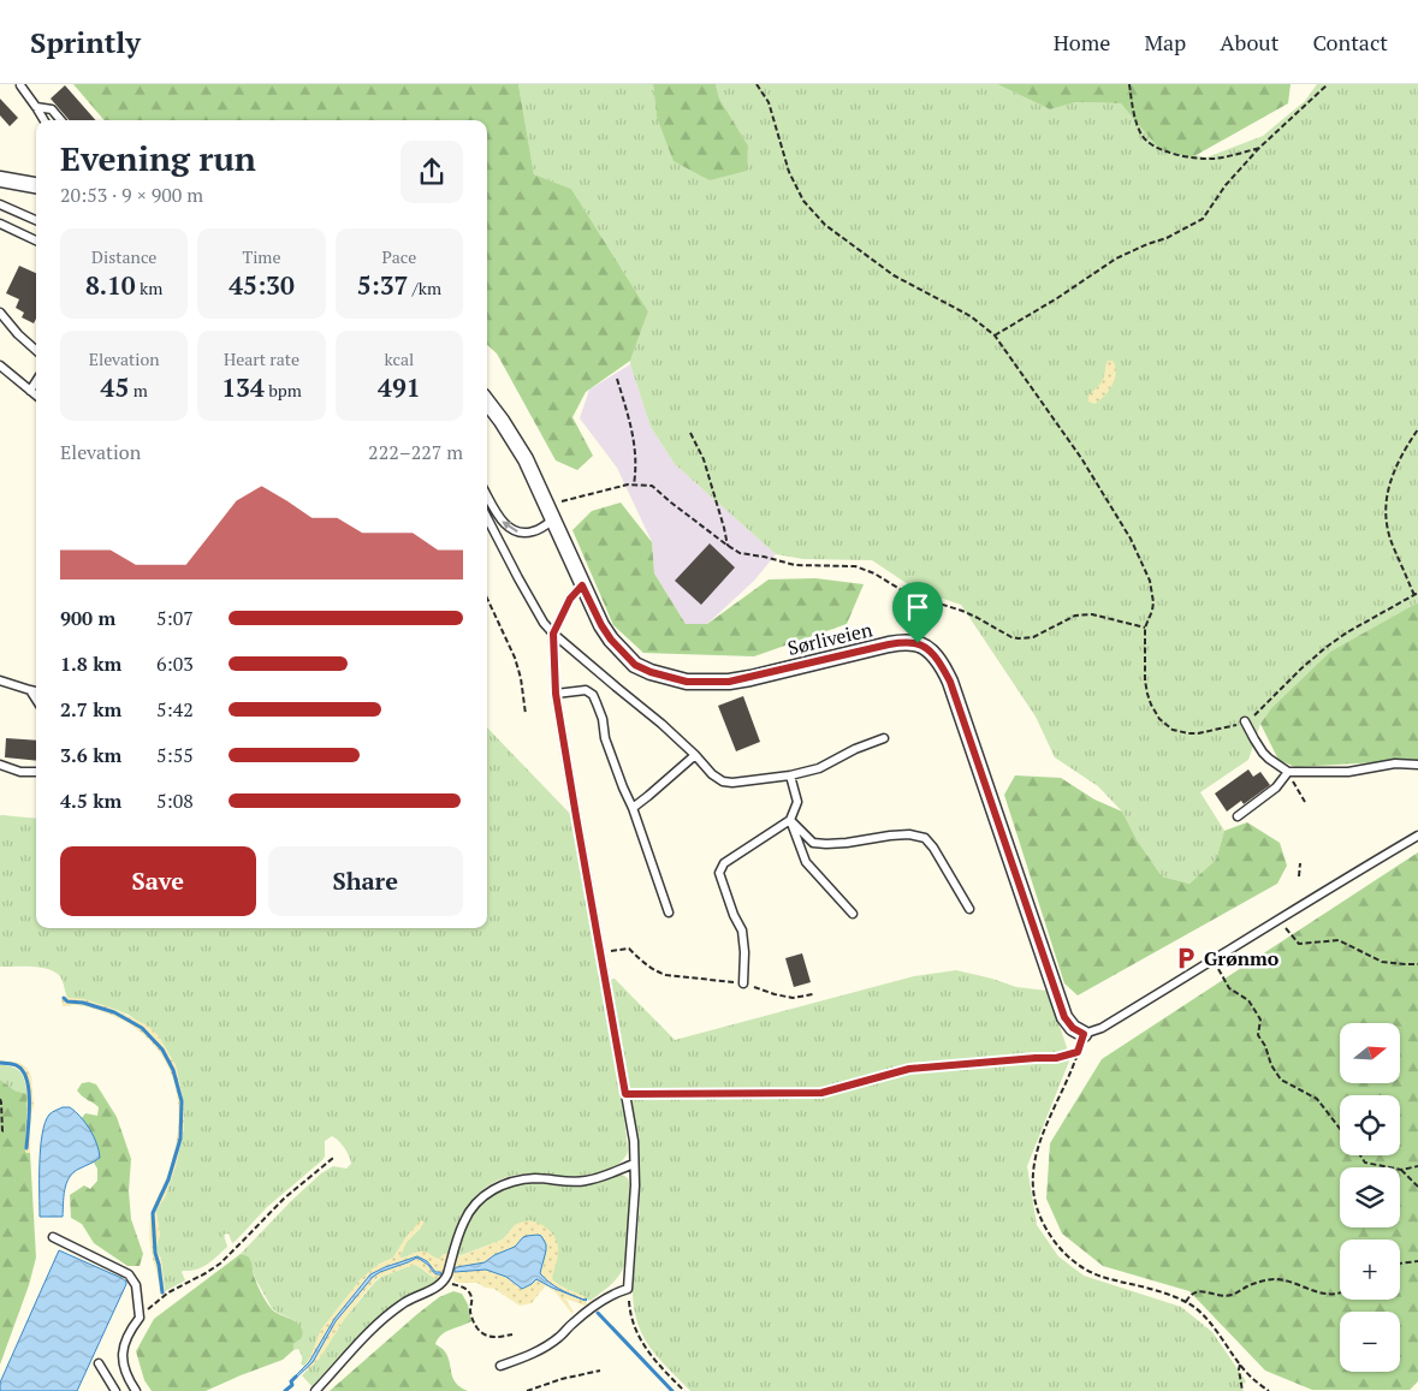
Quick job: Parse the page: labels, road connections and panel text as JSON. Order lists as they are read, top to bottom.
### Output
{
  "streets": {
    "street": ["Sørliveien"]
  },
  "places": {
    "parking": ["Grønmo"]
  },
  "north": "right",
  "page": {
    "header": "Sprintly",
    "nav": [
      "Home",
      "Map",
      "About",
      "Contact"
    ],
    "heading": ["Evening run", "20:53 · 9 × 900 m"],
    "stats": [
      ["Distance", "8.10 km"],
      ["Time", "45:30"],
      ["Pace", "5:37 /km"],
      ["Elevation", "45 m"],
      ["Heart rate", "134 bpm"],
      ["kcal", "491"]
    ],
    "chart": ["Elevation", "222–227 m"],
    "list": [
      {
        "name": "900 m",
        "note": "5:07"
      },
      {
        "name": "1.8 km",
        "note": "6:03"
      },
      {
        "name": "2.7 km",
        "note": "5:42"
      },
      {
        "name": "3.6 km",
        "note": "5:55"
      },
      {
        "name": "4.5 km",
        "note": "5:08"
      }
    ],
    "buttons": ["Save", "Share"],
    "map_buttons": ["+", "−"]
  }
}
